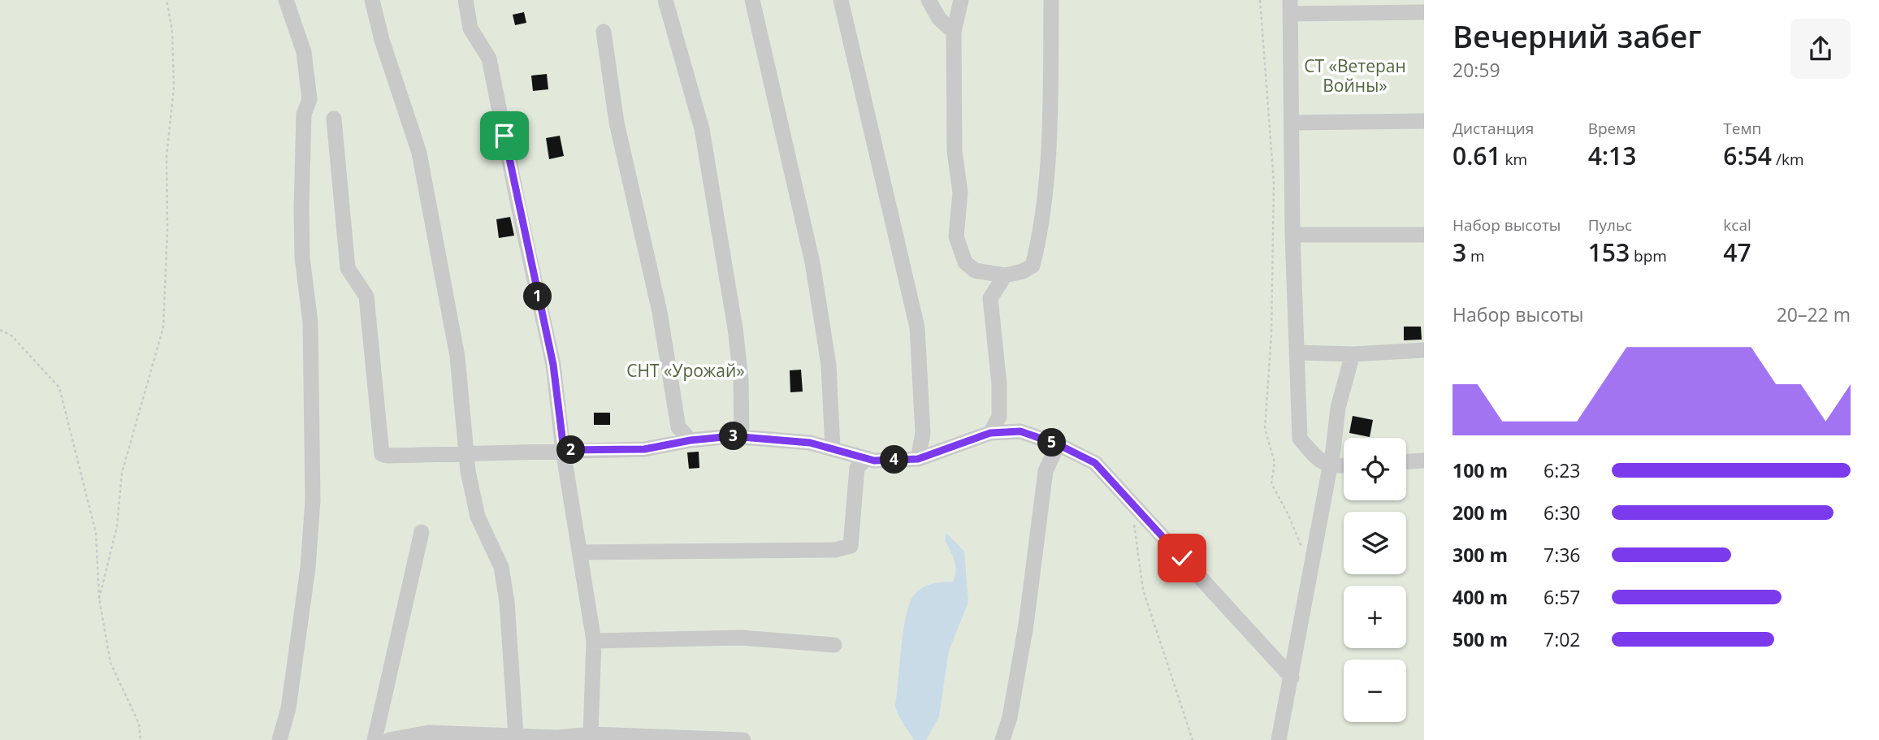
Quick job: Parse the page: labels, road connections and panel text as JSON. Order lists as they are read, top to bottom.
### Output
{
  "parks": ["СТ «Ветеран Войны»", "СНТ «Урожай»"],
  "page": {
    "heading": ["Вечерний забег", "20:59"],
    "stats": [
      ["Дистанция", "0.61 km"],
      ["Время", "4:13"],
      ["Темп", "6:54 /km"],
      ["Набор высоты", "3 m"],
      ["Пульс", "153 bpm"],
      ["kcal", "47"]
    ],
    "pins": [
      "1",
      "3",
      "5",
      "2",
      "4"
    ],
    "chart": ["Набор высоты", "20–22 m"],
    "map_buttons": ["+", "−"],
    "list": [
      {
        "name": "100 m",
        "note": "6:23"
      },
      {
        "name": "200 m",
        "note": "6:30"
      },
      {
        "name": "300 m",
        "note": "7:36"
      },
      {
        "name": "400 m",
        "note": "6:57"
      },
      {
        "name": "500 m",
        "note": "7:02"
      }
    ]
  }
}
